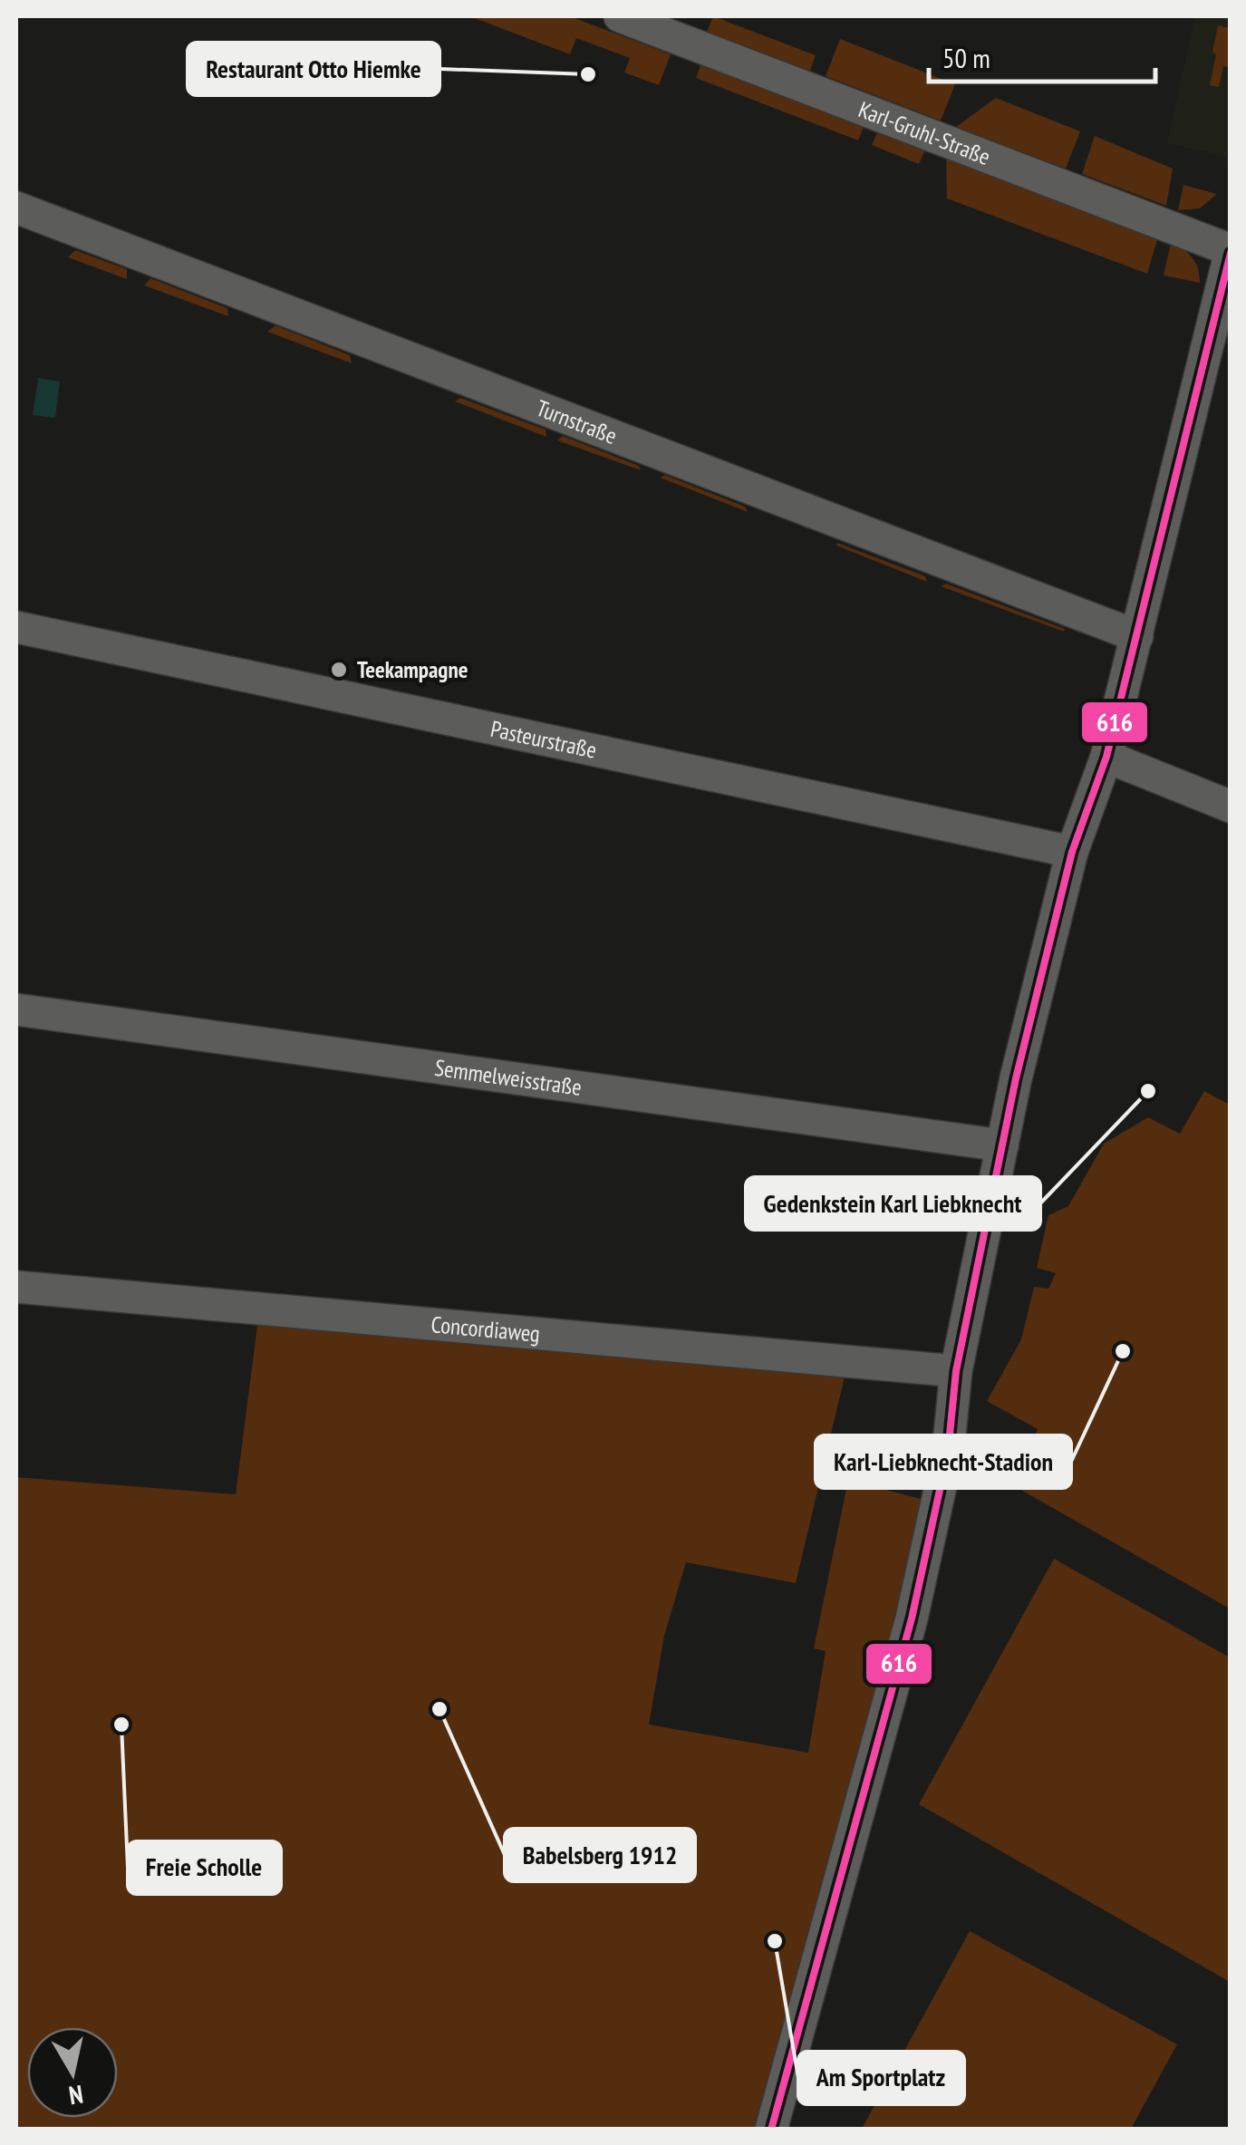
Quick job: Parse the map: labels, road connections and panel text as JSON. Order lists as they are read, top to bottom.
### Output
{
  "streets": {
    "street": [
      "Karl-Gruhl-Straße",
      "Turnstraße",
      "Pasteurstraße",
      "Semmelweisstraße",
      "Concordiaweg"
    ]
  },
  "places": [
    "Restaurant Otto Hiemke",
    "Teekampagne",
    "Gedenkstein Karl Liebknecht",
    "Karl-Liebknecht-Stadion",
    "Babelsberg 1912",
    "Freie Scholle",
    "Am Sportplatz"
  ],
  "lines": ["transit line 616"],
  "scale_bar": "50 m",
  "north": "bottom"
}
